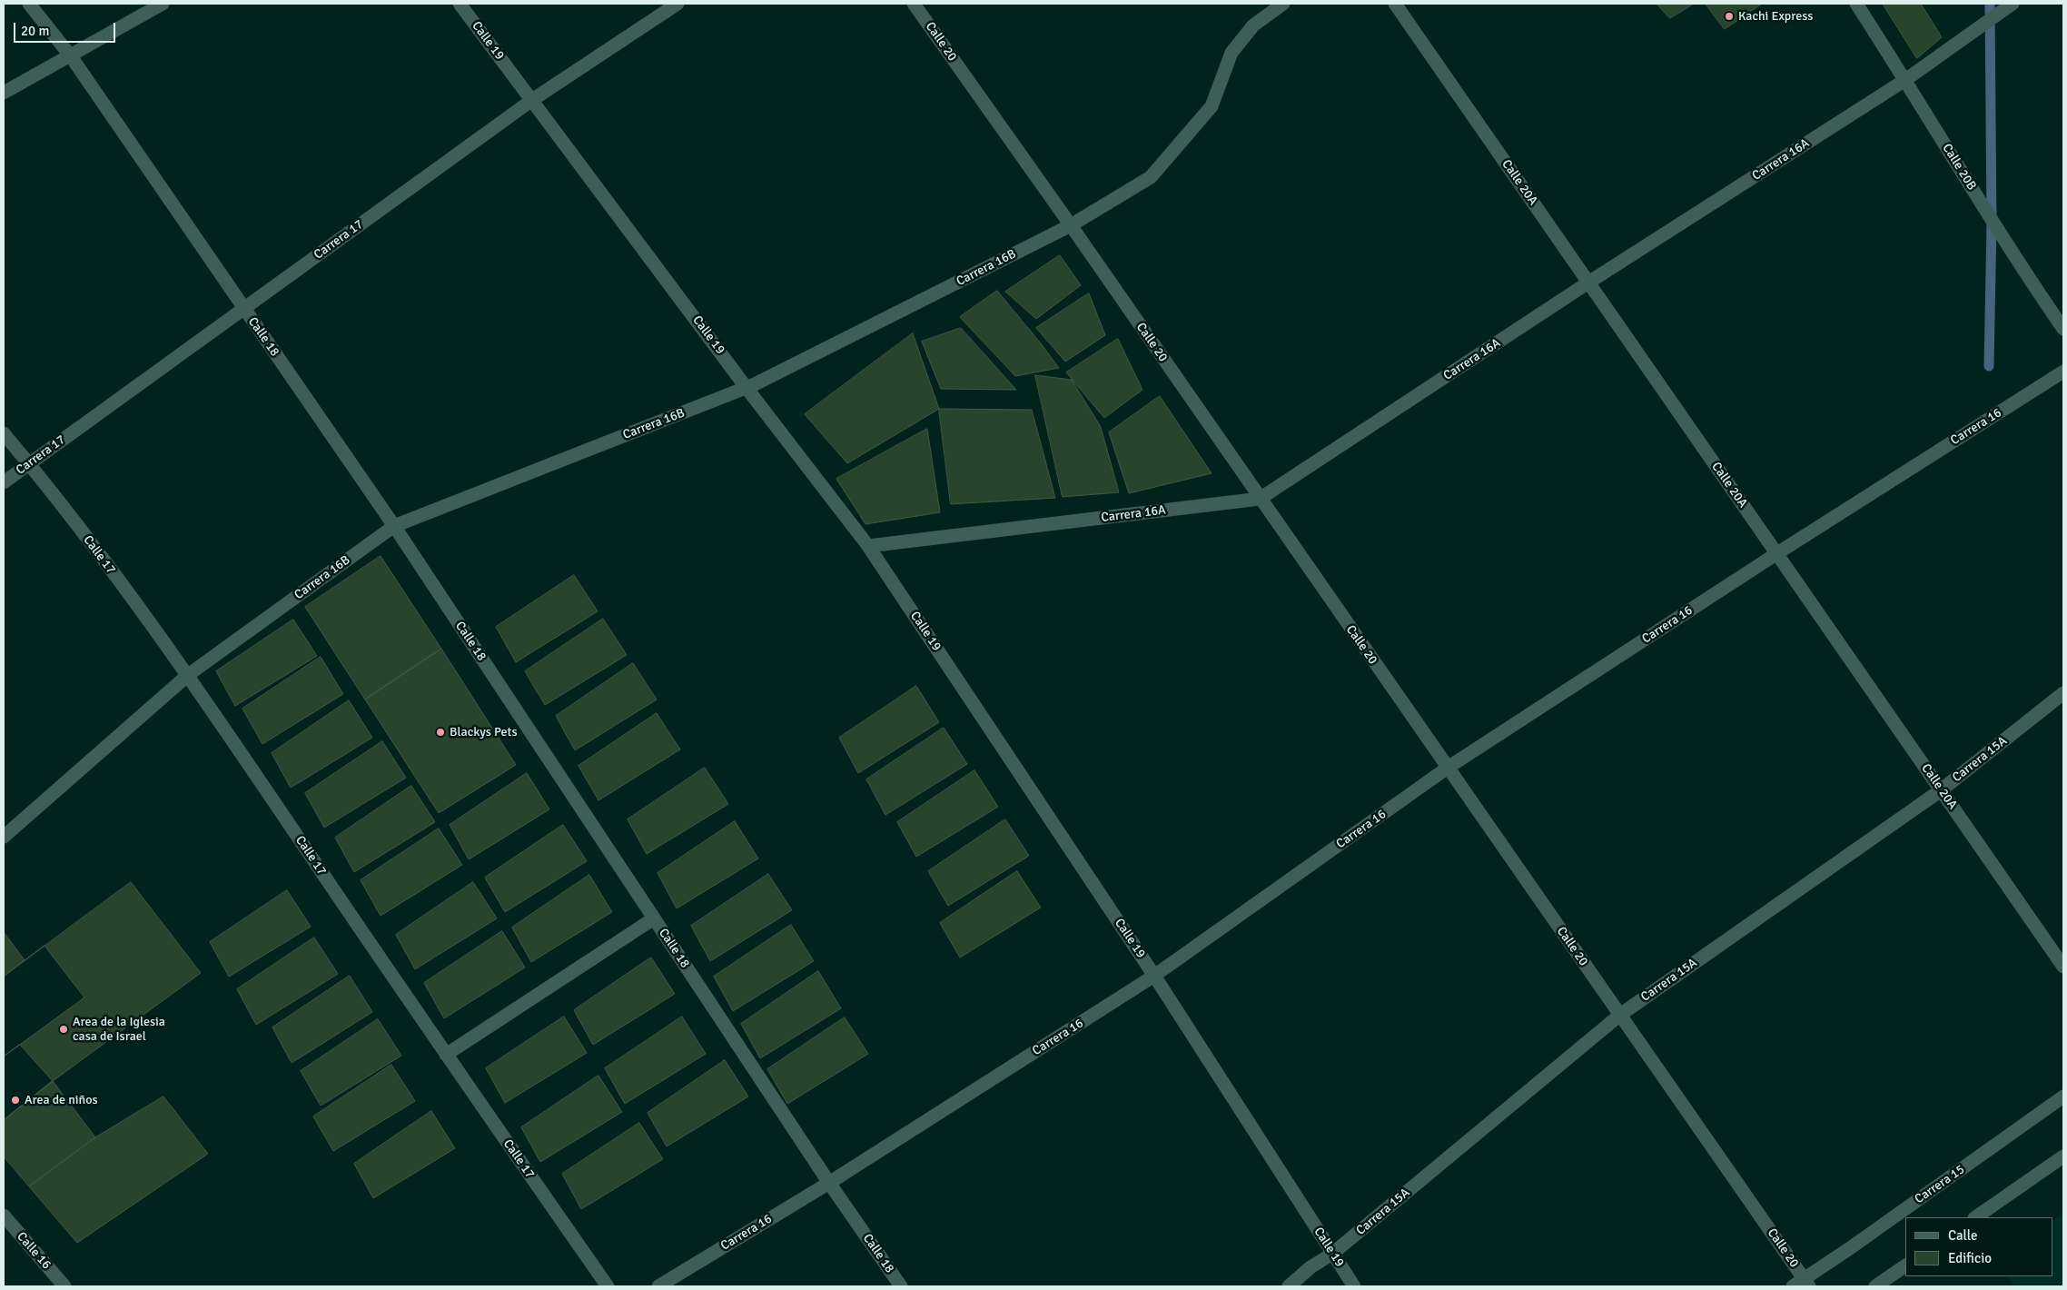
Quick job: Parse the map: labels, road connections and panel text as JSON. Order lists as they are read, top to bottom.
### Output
{
  "streets": {
    "street": [
      "Calle 19",
      "Calle 20",
      "Carrera 16A",
      "Calle 20B",
      "Calle 20A",
      "Carrera 17",
      "Carrera 16B",
      "Calle 18",
      "Carrera 16",
      "Calle 17",
      "Carrera 15A",
      "Carrera 15",
      "Calle 16"
    ]
  },
  "crossings": [
    ["Calle 19", "Carrera 16A"],
    ["Calle 19", "Carrera 17"],
    ["Calle 19", "Carrera 16B"],
    ["Calle 19", "Carrera 16"],
    ["Calle 19", "Carrera 15A"],
    ["Calle 20", "Carrera 16A"],
    ["Calle 20", "Carrera 16B"],
    ["Calle 20", "Carrera 16"],
    ["Calle 20", "Carrera 15A"],
    ["Calle 20", "Carrera 15"],
    ["Carrera 16A", "Calle 20B"],
    ["Carrera 16A", "Calle 20A"],
    ["Calle 20A", "Carrera 16"],
    ["Calle 20A", "Carrera 15A"],
    ["Carrera 17", "Calle 18"],
    ["Carrera 17", "Calle 17"],
    ["Carrera 16B", "Calle 18"],
    ["Carrera 16B", "Calle 17"],
    ["Calle 18", "Carrera 16"]
  ],
  "places": [
    "Kachi Express",
    "Blackys Pets",
    "Area de la Iglesia casa de Israel",
    "Area de niños"
  ],
  "legend": ["Calle", "Edificio"],
  "scale_bar": "20 m"
}
